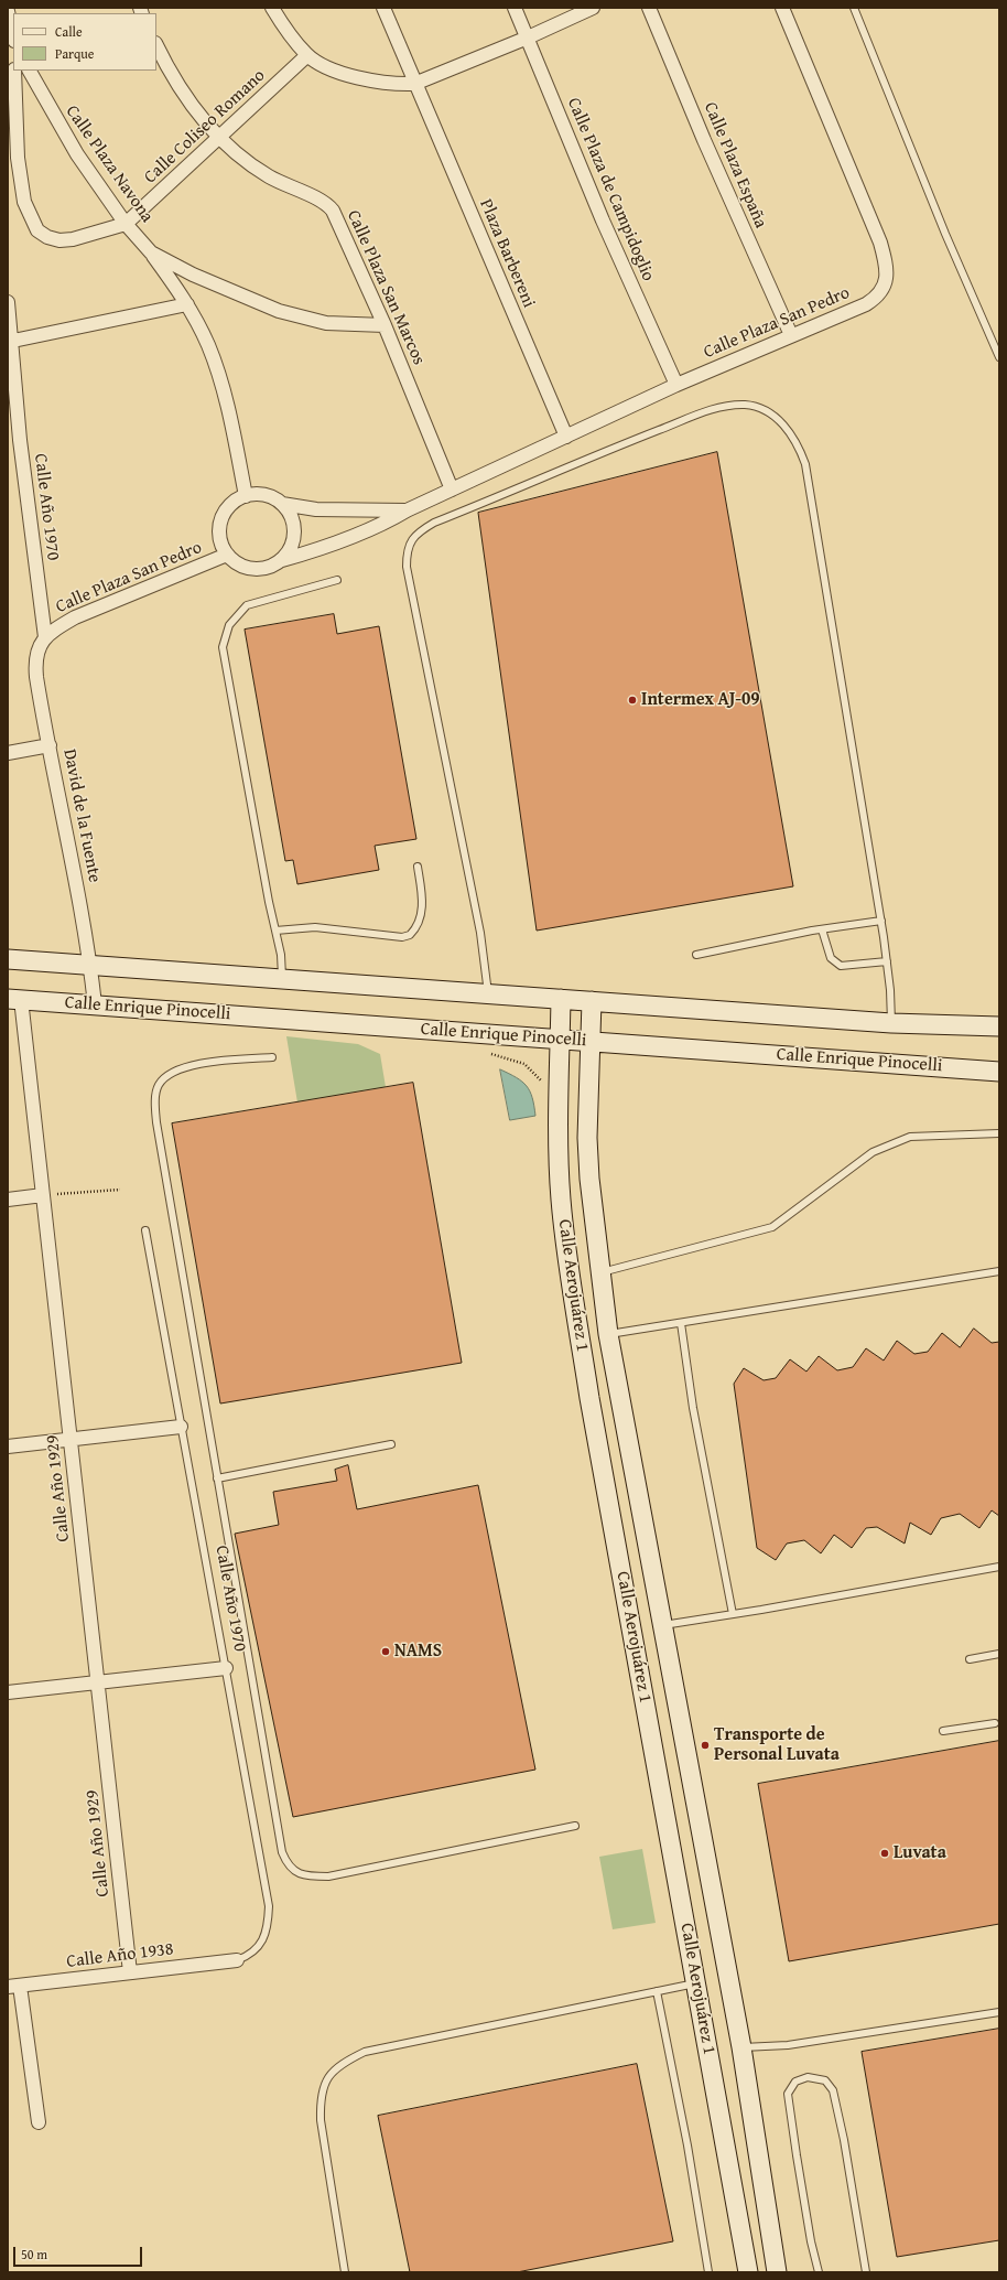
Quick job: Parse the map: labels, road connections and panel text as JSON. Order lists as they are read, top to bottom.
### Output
{
  "streets": {
    "street": [
      "Calle Coliseo Romano",
      "Calle Plaza Navona",
      "Calle Plaza España",
      "Calle Plaza de Campidoglio",
      "Plaza Barbereni",
      "Calle Plaza San Marcos",
      "Calle Plaza San Pedro",
      "Calle Año 1970",
      "David de la Fuente",
      "Calle Enrique Pinocelli",
      "Calle Aerojuárez 1",
      "Calle Año 1929",
      "Calle Año 1938"
    ]
  },
  "crossings": [
    ["Calle Coliseo Romano", "Calle Plaza Navona"],
    ["Calle Coliseo Romano", "Calle Plaza San Marcos"],
    ["Calle Plaza Navona", "Calle Plaza San Marcos"],
    ["Calle Plaza Navona", "Calle Plaza San Pedro"],
    ["Calle Plaza España", "Calle Plaza San Pedro"],
    ["Calle Plaza de Campidoglio", "Calle Plaza San Pedro"],
    ["Plaza Barbereni", "Calle Plaza San Pedro"],
    ["Calle Plaza San Marcos", "Calle Plaza San Pedro"],
    ["Calle Plaza San Pedro", "Calle Año 1970"],
    ["Calle Plaza San Pedro", "David de la Fuente"],
    ["Calle Año 1970", "David de la Fuente"],
    ["Calle Año 1970", "Calle Año 1938"],
    ["David de la Fuente", "Calle Enrique Pinocelli"],
    ["Calle Enrique Pinocelli", "Calle Aerojuárez 1"],
    ["Calle Enrique Pinocelli", "Calle Año 1929"],
    ["Calle Año 1929", "Calle Año 1938"]
  ],
  "places": [
    "Intermex AJ-09",
    "NAMS",
    "Transporte de Personal Luvata",
    "Luvata"
  ],
  "legend": ["Calle", "Parque"],
  "scale_bar": "50 m"
}
